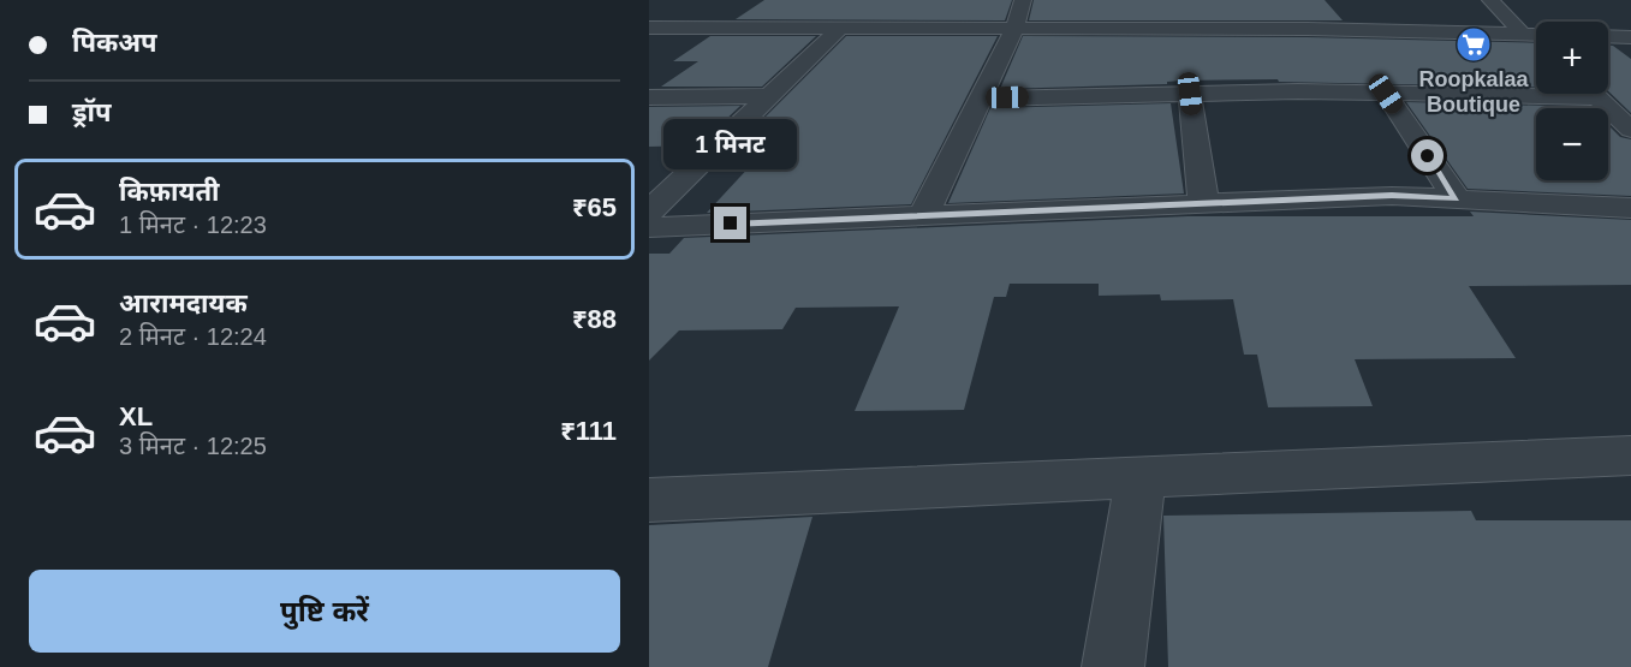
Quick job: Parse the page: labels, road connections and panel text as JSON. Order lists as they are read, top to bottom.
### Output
{
  "places": {
    "supermarket": ["Roopkalaa Boutique"]
  },
  "page": {
    "banner": ["पिकअप", "ड्रॉप"],
    "map_buttons": ["+", "−"],
    "bubble": "1 मिनट",
    "list": [
      {
        "name": "किफ़ायती",
        "note": "1 मिनट · 12:23",
        "value": "₹65"
      },
      {
        "name": "आरामदायक",
        "note": "2 मिनट · 12:24",
        "value": "₹88"
      },
      {
        "name": "XL",
        "note": "3 मिनट · 12:25",
        "value": "₹111"
      }
    ],
    "buttons": "पुष्टि करें"
  }
}
